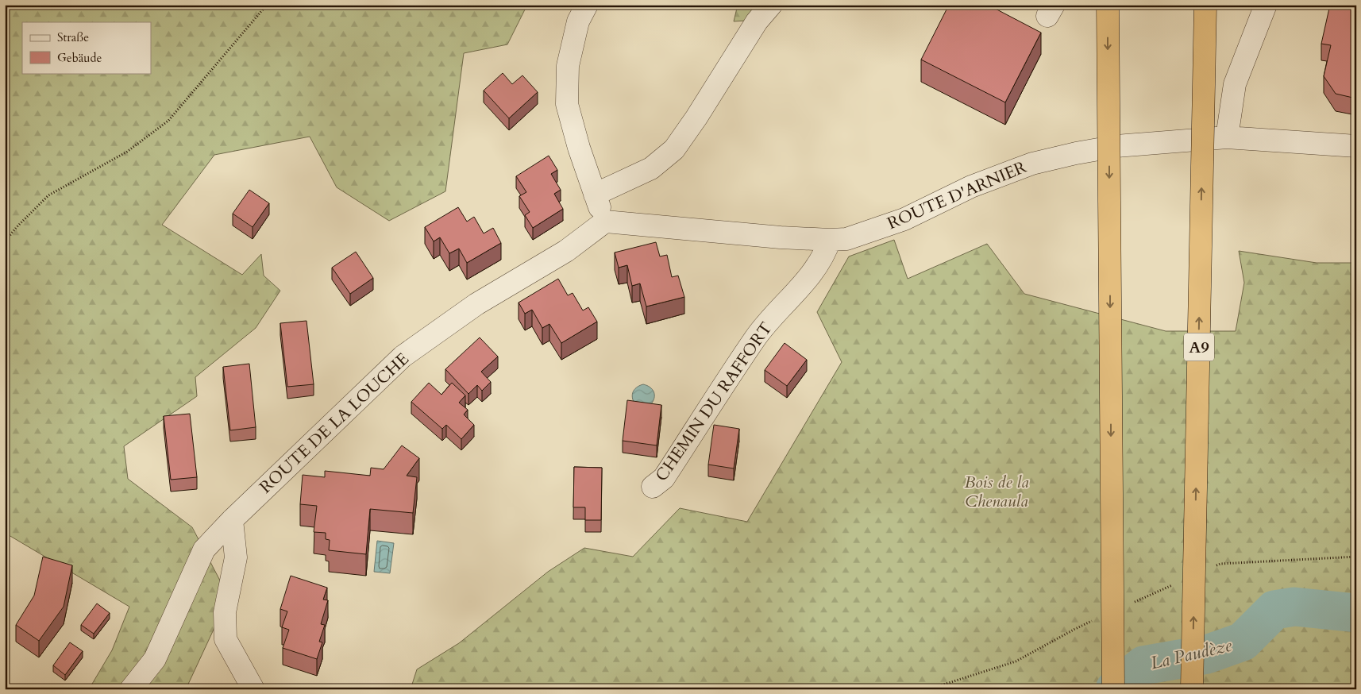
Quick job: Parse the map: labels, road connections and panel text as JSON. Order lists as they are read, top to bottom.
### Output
{
  "streets": {
    "highway": ["A9"],
    "street": ["ROUTE D'ARNIER", "CHEMIN DU RAFFORT", "ROUTE DE LA LOUCHE"]
  },
  "crossings": [
    ["ROUTE D'ARNIER", "CHEMIN DU RAFFORT"],
    ["ROUTE D'ARNIER", "ROUTE DE LA LOUCHE"]
  ],
  "water": ["La Paudèze"],
  "parks": ["Bois de la Chenaula"],
  "legend": ["Straße", "Gebäude"]
}
